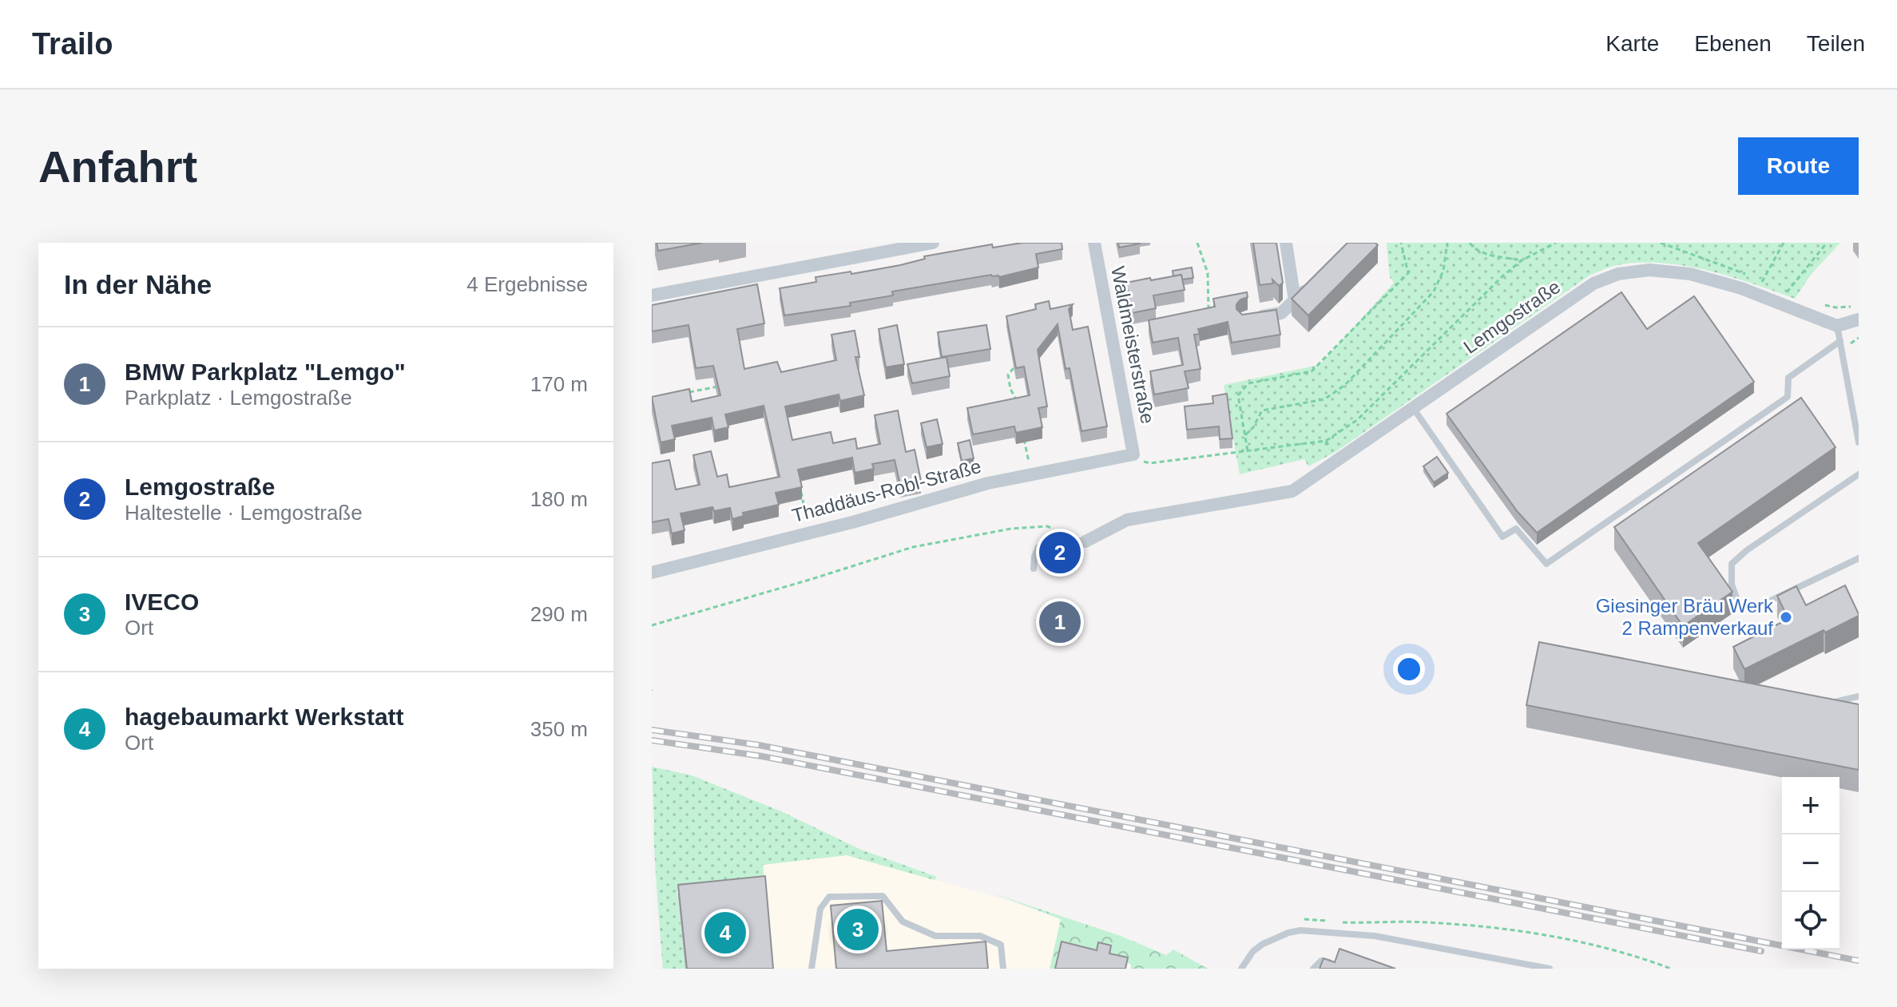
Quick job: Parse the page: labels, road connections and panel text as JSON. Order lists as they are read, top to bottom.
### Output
{
  "streets": {
    "street": ["Lemgostraße", "Waldmeisterstraße", "Thaddäus-Robl-Straße"]
  },
  "crossings": [
    ["Waldmeisterstraße", "Thaddäus-Robl-Straße"]
  ],
  "places": ["Giesinger Bräu Werk 2 Rampenverkauf"],
  "page": {
    "header": "Trailo",
    "nav": ["Karte", "Ebenen", "Teilen"],
    "buttons": "Route",
    "title": "Anfahrt",
    "heading": ["In der Nähe", "4 Ergebnisse"],
    "list": [
      {
        "mark": "1",
        "name": "BMW Parkplatz \"Lemgo\"",
        "note": "Parkplatz · Lemgostraße",
        "value": "170 m"
      },
      {
        "mark": "2",
        "name": "Lemgostraße",
        "note": "Haltestelle · Lemgostraße",
        "value": "180 m"
      },
      {
        "mark": "3",
        "name": "IVECO",
        "note": "Ort",
        "value": "290 m"
      },
      {
        "mark": "4",
        "name": "hagebaumarkt Werkstatt",
        "note": "Ort",
        "value": "350 m"
      }
    ],
    "pins": [
      "2",
      "1",
      "3",
      "4"
    ],
    "map_buttons": ["+", "−"]
  }
}
